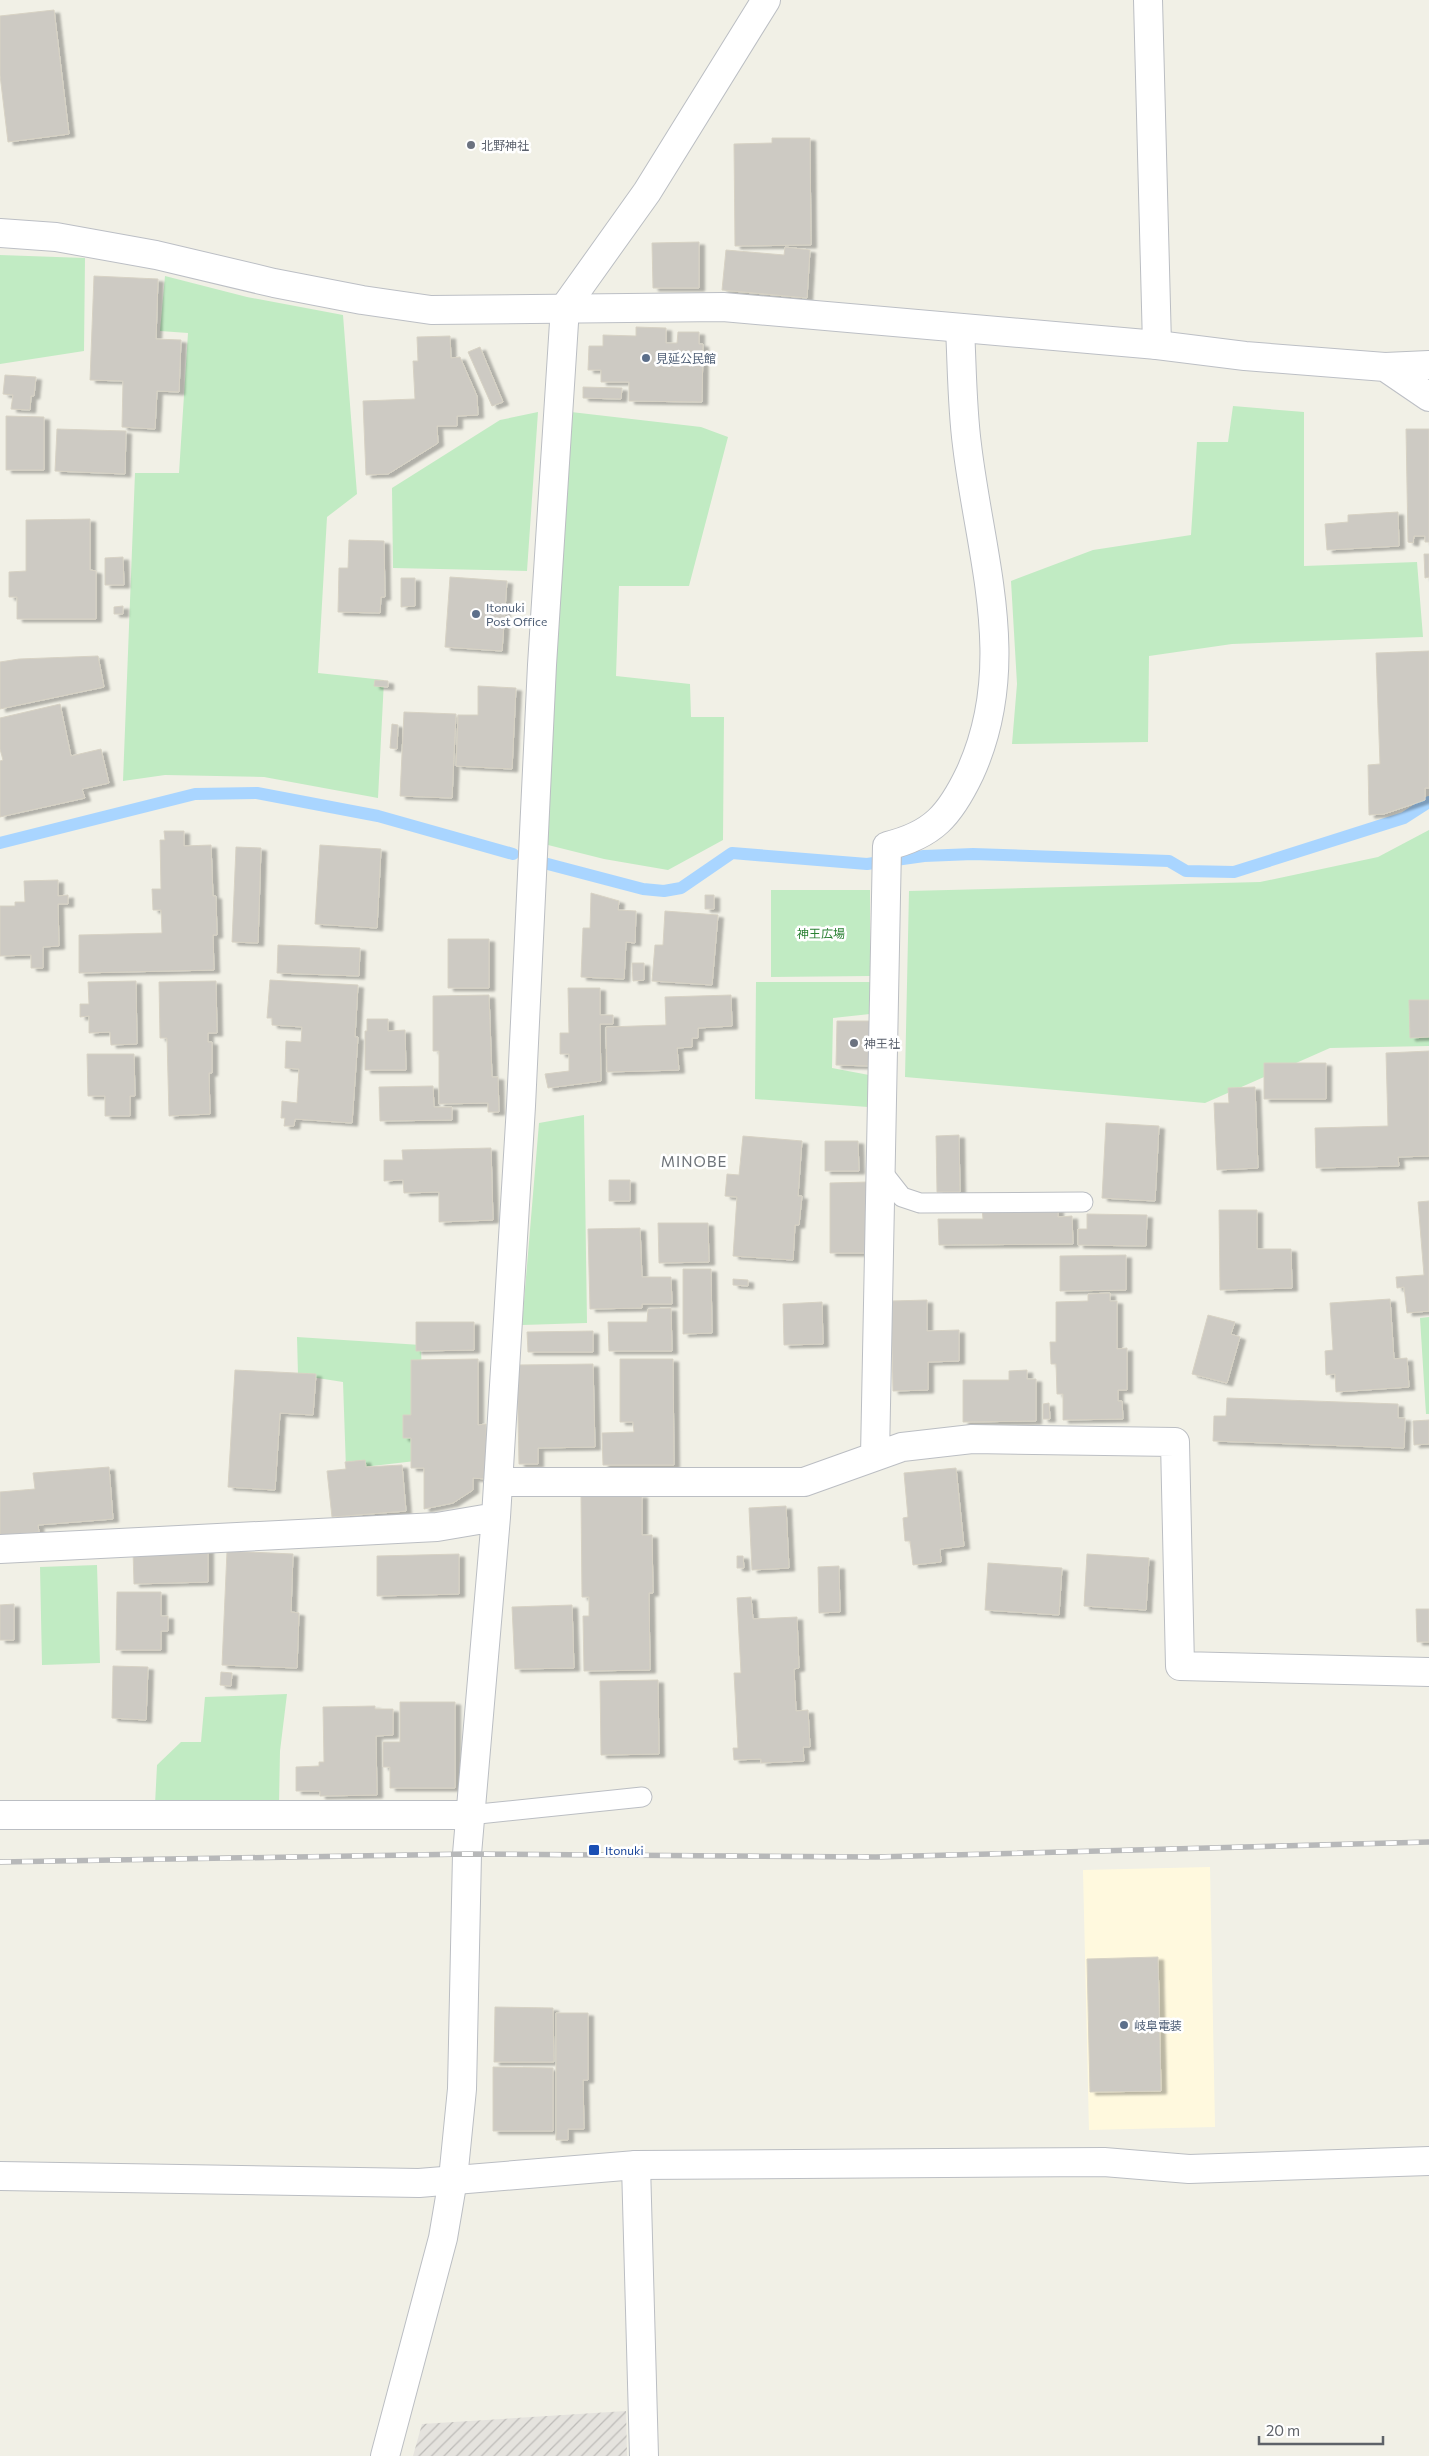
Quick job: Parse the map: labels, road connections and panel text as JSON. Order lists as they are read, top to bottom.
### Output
{
  "districts": ["MINOBE"],
  "parks": ["神王広場"],
  "places": {
    "other": [
      "北野神社",
      "見延公民館",
      "Itonuki Post Office",
      "神王社",
      "岐阜電装"
    ],
    "transit": ["Itonuki"]
  },
  "scale_bar": "20 m"
}
